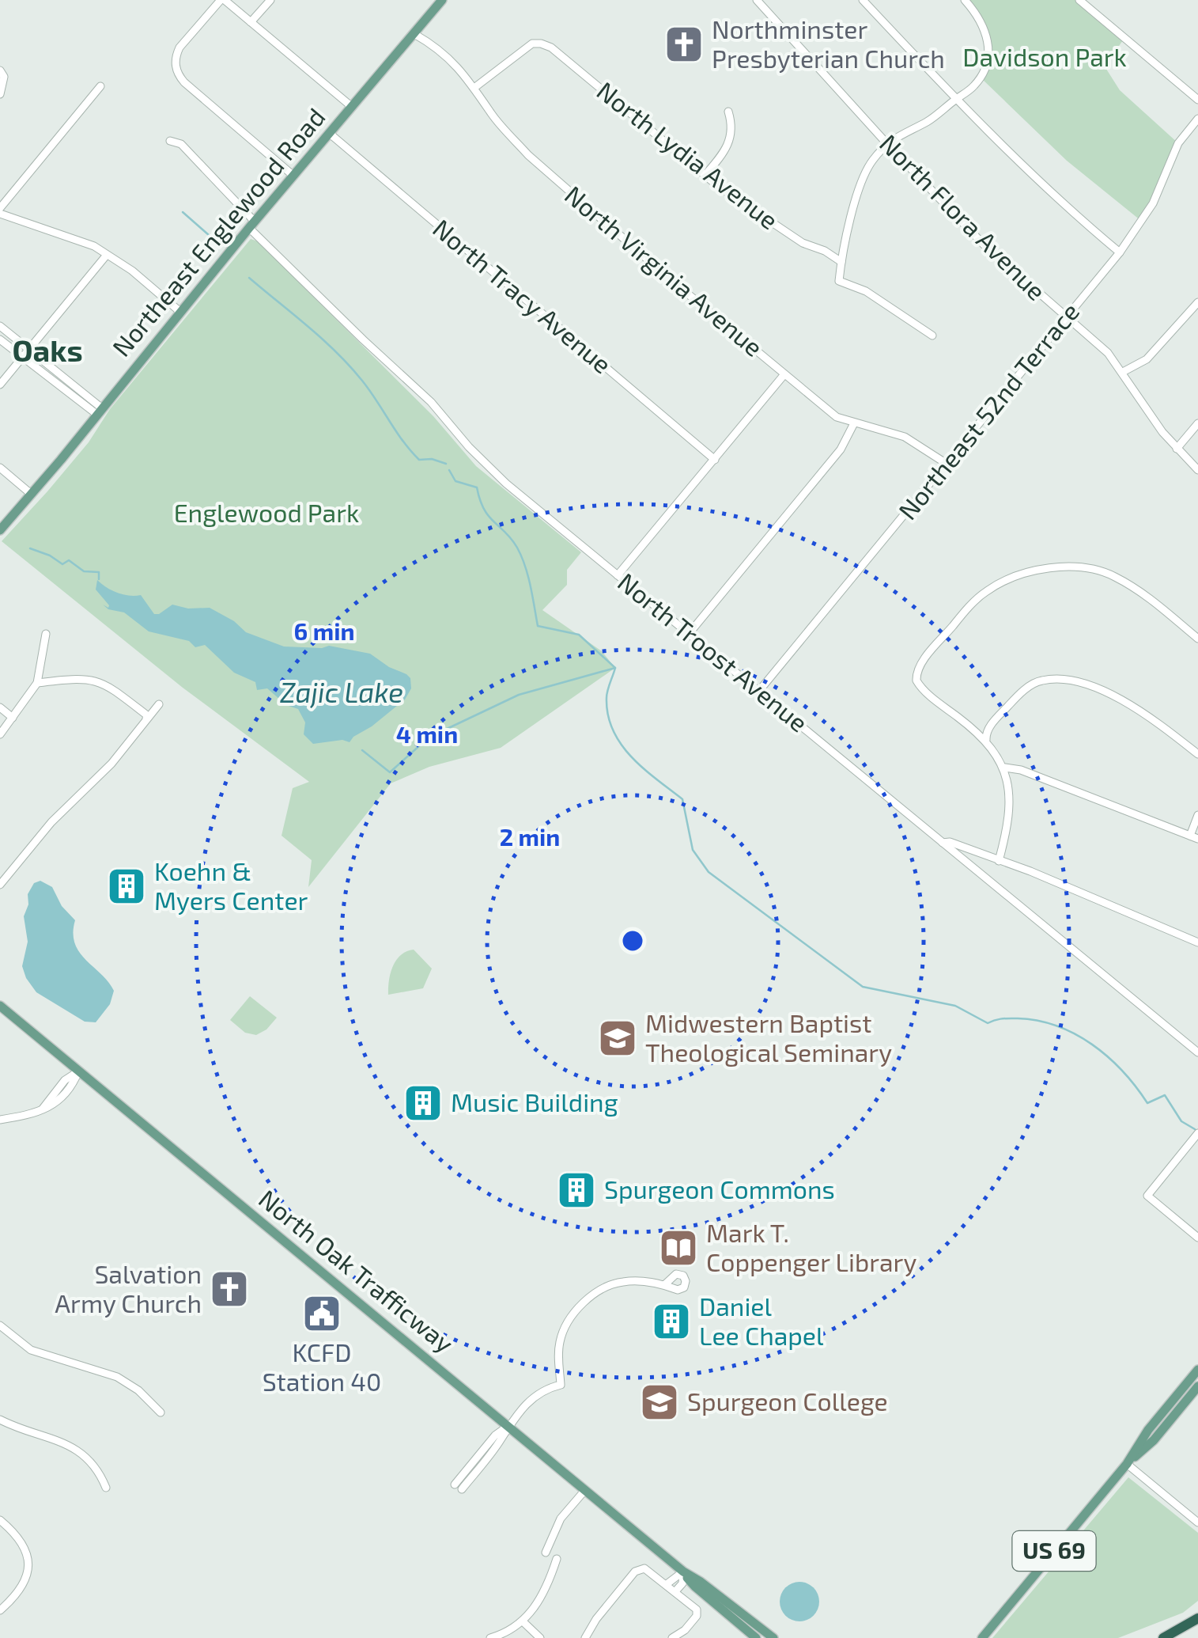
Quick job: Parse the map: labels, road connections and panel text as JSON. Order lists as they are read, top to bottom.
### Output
{
  "streets": {
    "main road": ["Northeast Englewood Road", "North Oak Trafficway", "US 69"],
    "street": [
      "North Lydia Avenue",
      "North Flora Avenue",
      "North Virginia Avenue",
      "North Tracy Avenue",
      "Northeast 52nd Terrace",
      "North Troost Avenue"
    ]
  },
  "crossings": [
    ["North Lydia Avenue", "North Virginia Avenue"],
    ["North Flora Avenue", "Northeast 52nd Terrace"],
    ["Northeast Englewood Road", "North Virginia Avenue"],
    ["Northeast Englewood Road", "North Tracy Avenue"],
    ["Northeast Englewood Road", "North Troost Avenue"],
    ["North Virginia Avenue", "Northeast 52nd Terrace"],
    ["Northeast 52nd Terrace", "North Troost Avenue"]
  ],
  "districts": ["Oaks"],
  "water": ["Zajic Lake"],
  "parks": ["Davidson Park", "Englewood Park"],
  "places": {
    "church": ["Northminster Presbyterian Church", "Salvation Army Church"],
    "building": [
      "Koehn & Myers Center",
      "Music Building",
      "Spurgeon Commons",
      "Daniel Lee Chapel"
    ],
    "school or university": ["Midwestern Baptist Theological Seminary", "Spurgeon College"],
    "library": ["Mark T. Coppenger Library"],
    "public building": ["KCFD Station 40"]
  },
  "rings": ["6 min", "4 min", "2 min"]
}
